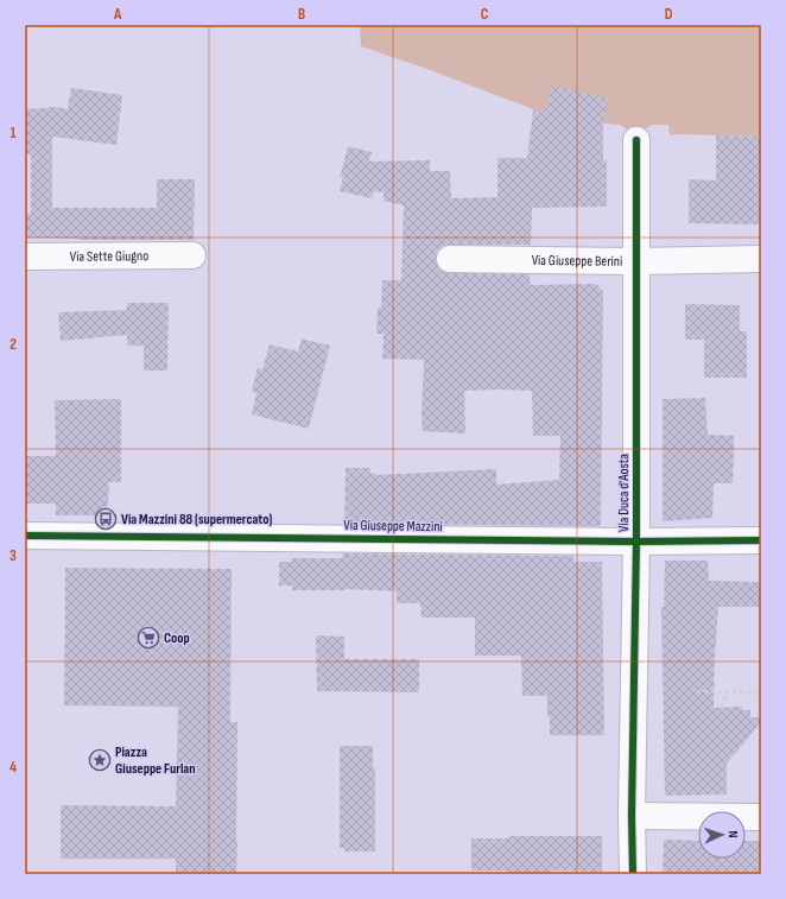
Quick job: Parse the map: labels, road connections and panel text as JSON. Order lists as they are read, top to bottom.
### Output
{
  "streets": {
    "street": [
      "Via Sette Giugno",
      "Via Giuseppe Berini",
      "Via Duca d'Aosta",
      "Via Giuseppe Mazzini"
    ]
  },
  "crossings": [
    ["Via Giuseppe Berini", "Via Duca d'Aosta"],
    ["Via Duca d'Aosta", "Via Giuseppe Mazzini"]
  ],
  "places": {
    "bus stop": ["Via Mazzini 88 (supermercato)"],
    "supermarket": ["Coop"],
    "place": ["Piazza Giuseppe Furlan"]
  },
  "north": "right",
  "grid": {
    "columns": [
      "A",
      "B",
      "C",
      "D"
    ],
    "rows": [
      "1",
      "2",
      "3",
      "4"
    ]
  }
}
